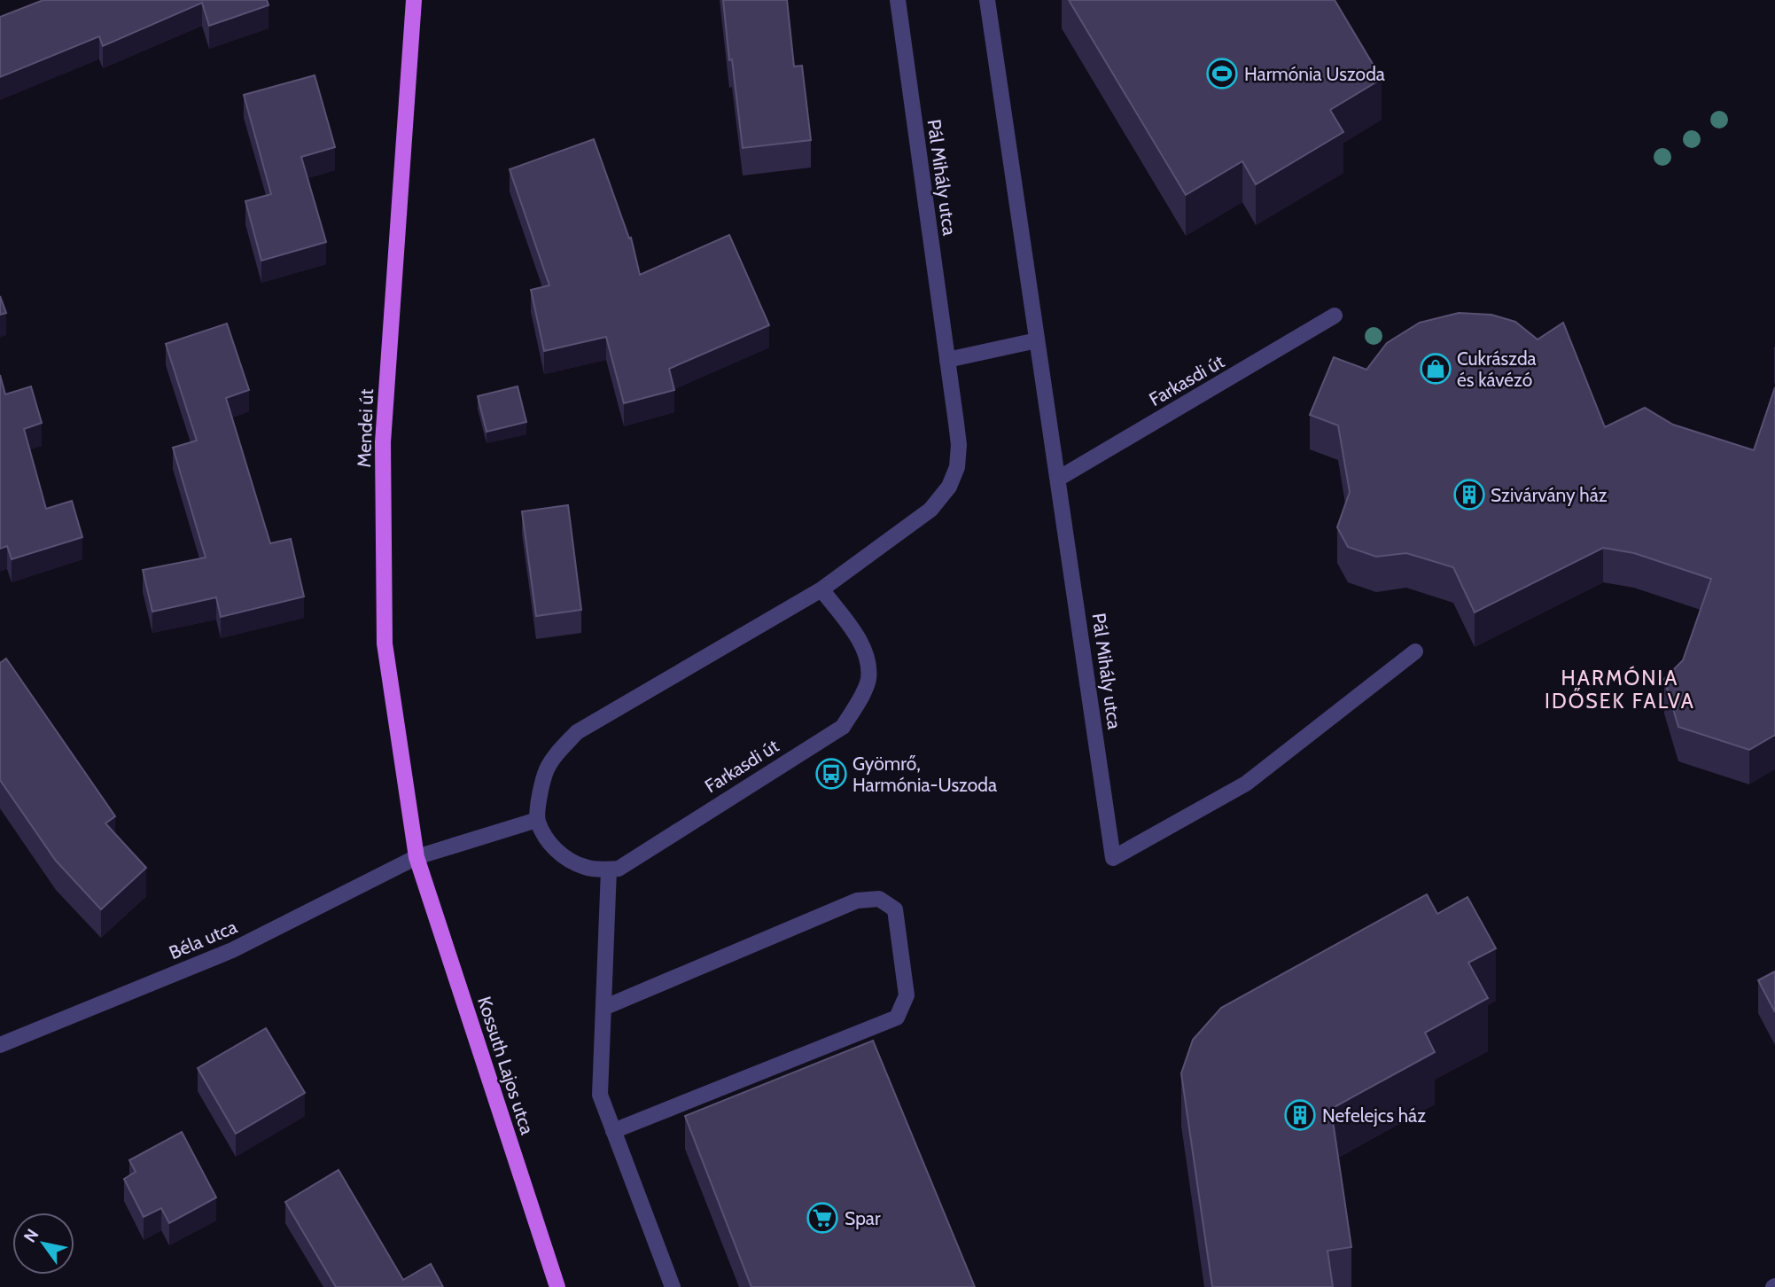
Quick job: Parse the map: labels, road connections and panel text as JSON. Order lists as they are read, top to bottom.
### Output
{
  "streets": {
    "main road": ["Mendei út", "Kossuth Lajos utca"],
    "street": ["Pál Mihály utca", "Farkasdi út", "Béla utca"]
  },
  "crossings": [
    ["Pál Mihály utca", "Farkasdi út"],
    ["Mendei út", "Béla utca"],
    ["Mendei út", "Kossuth Lajos utca"],
    ["Béla utca", "Kossuth Lajos utca"]
  ],
  "districts": ["HARMÓNIA IDŐSEK FALVA"],
  "places": {
    "sports": ["Harmónia Uszoda"],
    "shop": ["Cukrászda és kávézó"],
    "building": ["Szivárvány ház", "Nefelejcs ház"],
    "bus stop": ["Gyömrő, Harmónia-Uszoda"],
    "supermarket": ["Spar"]
  },
  "north": "top left"
}
